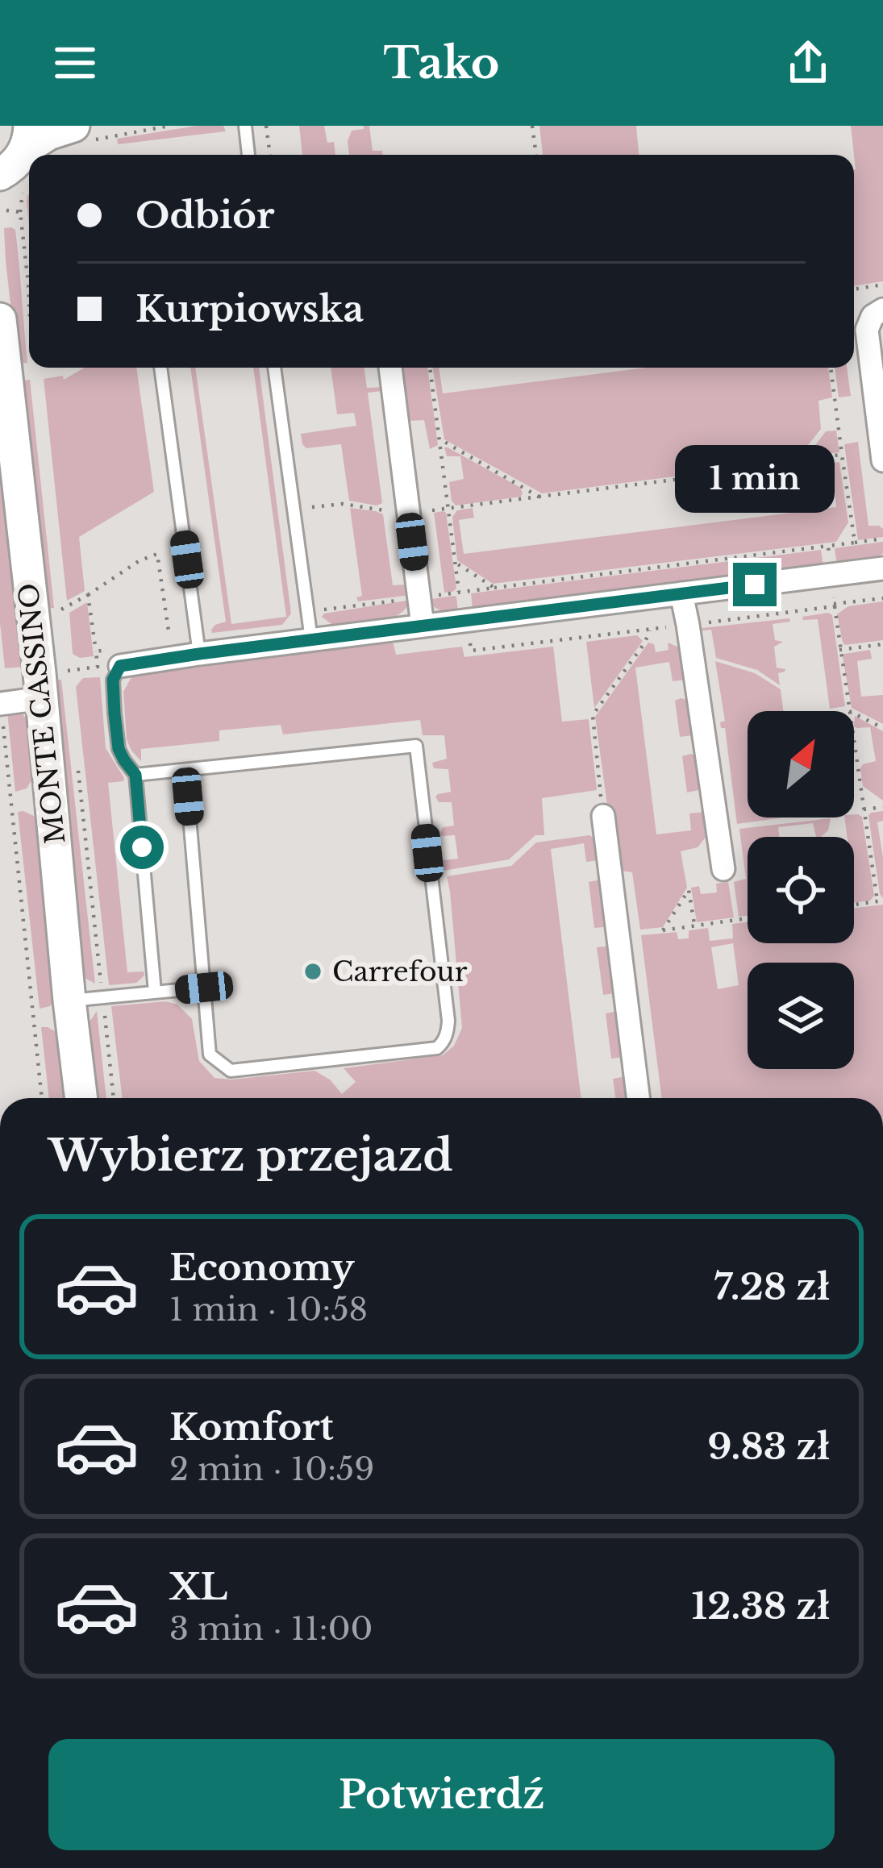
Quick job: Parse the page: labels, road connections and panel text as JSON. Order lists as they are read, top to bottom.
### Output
{
  "streets": {
    "main road": ["MONTE CASSINO"]
  },
  "places": ["Carrefour"],
  "north": "top right",
  "page": {
    "header": "Tako",
    "banner": ["Odbiór", "Kurpiowska"],
    "bubble": "1 min",
    "heading": "Wybierz przejazd",
    "list": [
      {
        "name": "Economy",
        "note": "1 min · 10:58",
        "value": "7.28 zł"
      },
      {
        "name": "Komfort",
        "note": "2 min · 10:59",
        "value": "9.83 zł"
      },
      {
        "name": "XL",
        "note": "3 min · 11:00",
        "value": "12.38 zł"
      }
    ],
    "buttons": "Potwierdź"
  }
}
